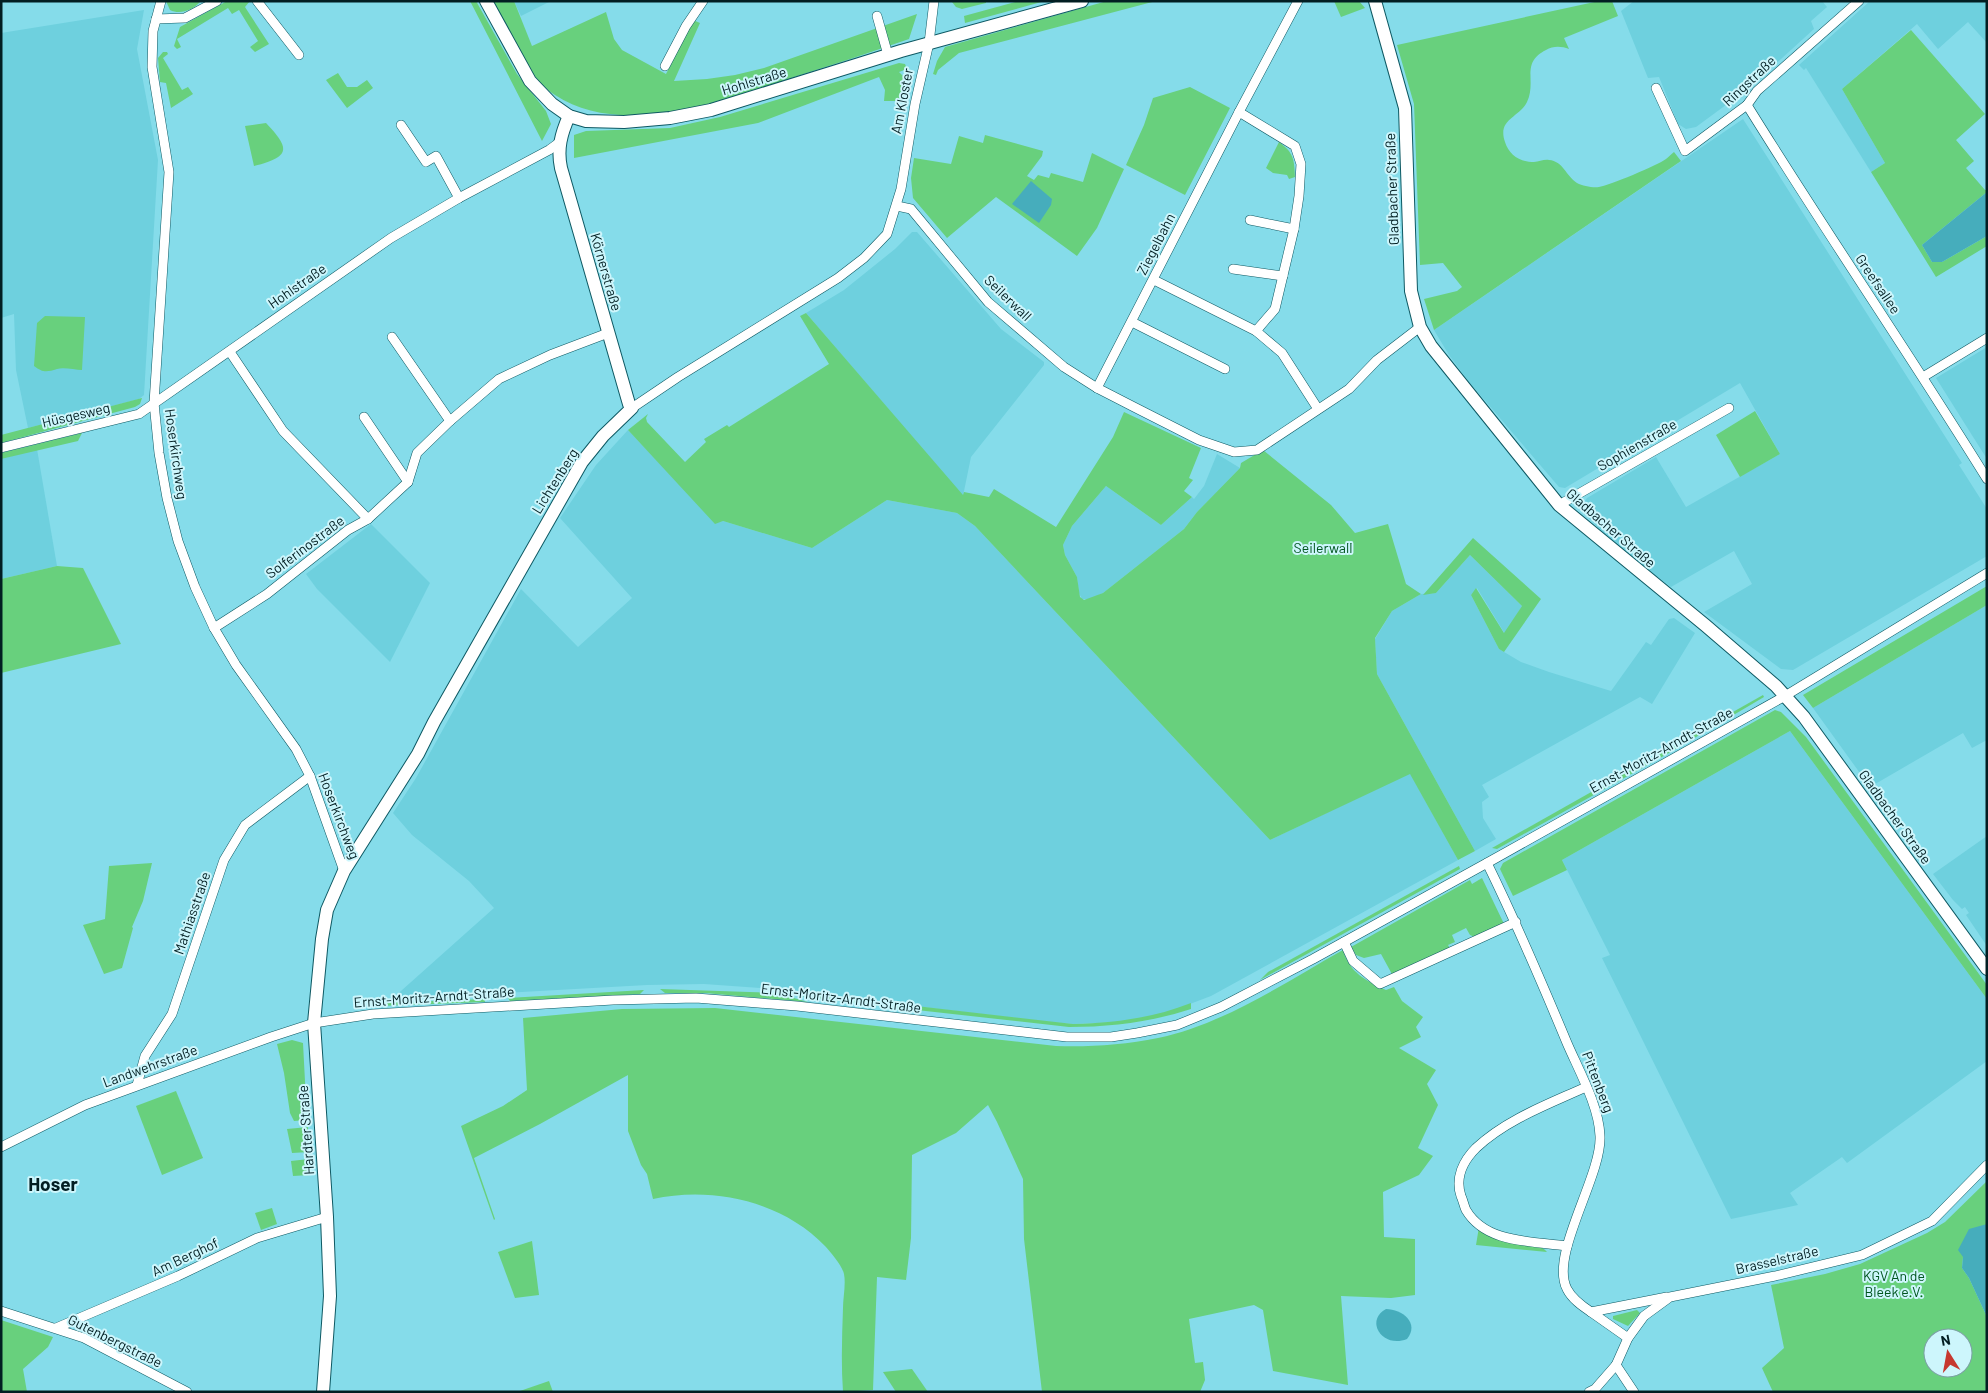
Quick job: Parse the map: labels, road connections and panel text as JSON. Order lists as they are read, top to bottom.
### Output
{
  "streets": {
    "main road": [
      "Hohlstraße",
      "Gladbacher Straße",
      "Körnerstraße",
      "Lichtenberg",
      "Hardter Straße"
    ],
    "street": [
      "Ringstraße",
      "Am Kloster",
      "Ziegelbahn",
      "Greefsallee",
      "Seilerwall",
      "Hüsgesweg",
      "Sophienstraße",
      "Hoserkirchweg",
      "Solferinostraße",
      "Ernst-Moritz-Arndt-Straße",
      "Mathiasstraße",
      "Landwehrstraße",
      "Pittenberg",
      "Am Berghof",
      "Brasselstraße",
      "Gutenbergstraße"
    ]
  },
  "crossings": [
    ["Hohlstraße", "Am Kloster"],
    ["Hohlstraße", "Körnerstraße"],
    ["Hohlstraße", "Hüsgesweg"],
    ["Hohlstraße", "Hoserkirchweg"],
    ["Ringstraße", "Greefsallee"],
    ["Am Kloster", "Seilerwall"],
    ["Am Kloster", "Lichtenberg"],
    ["Gladbacher Straße", "Seilerwall"],
    ["Gladbacher Straße", "Sophienstraße"],
    ["Gladbacher Straße", "Ernst-Moritz-Arndt-Straße"],
    ["Ziegelbahn", "Seilerwall"],
    ["Körnerstraße", "Lichtenberg"],
    ["Körnerstraße", "Solferinostraße"],
    ["Seilerwall", "Lichtenberg"],
    ["Hüsgesweg", "Hoserkirchweg"],
    ["Hoserkirchweg", "Lichtenberg"],
    ["Hoserkirchweg", "Solferinostraße"],
    ["Hoserkirchweg", "Mathiasstraße"],
    ["Hoserkirchweg", "Hardter Straße"],
    ["Lichtenberg", "Hardter Straße"],
    ["Ernst-Moritz-Arndt-Straße", "Landwehrstraße"],
    ["Ernst-Moritz-Arndt-Straße", "Pittenberg"],
    ["Ernst-Moritz-Arndt-Straße", "Hardter Straße"],
    ["Mathiasstraße", "Landwehrstraße"],
    ["Landwehrstraße", "Hardter Straße"],
    ["Pittenberg", "Brasselstraße"],
    ["Hardter Straße", "Am Berghof"],
    ["Am Berghof", "Gutenbergstraße"]
  ],
  "districts": ["Hoser"],
  "parks": ["Seilerwall", "KGV An de Bleek e.V."],
  "north": "top"
}
